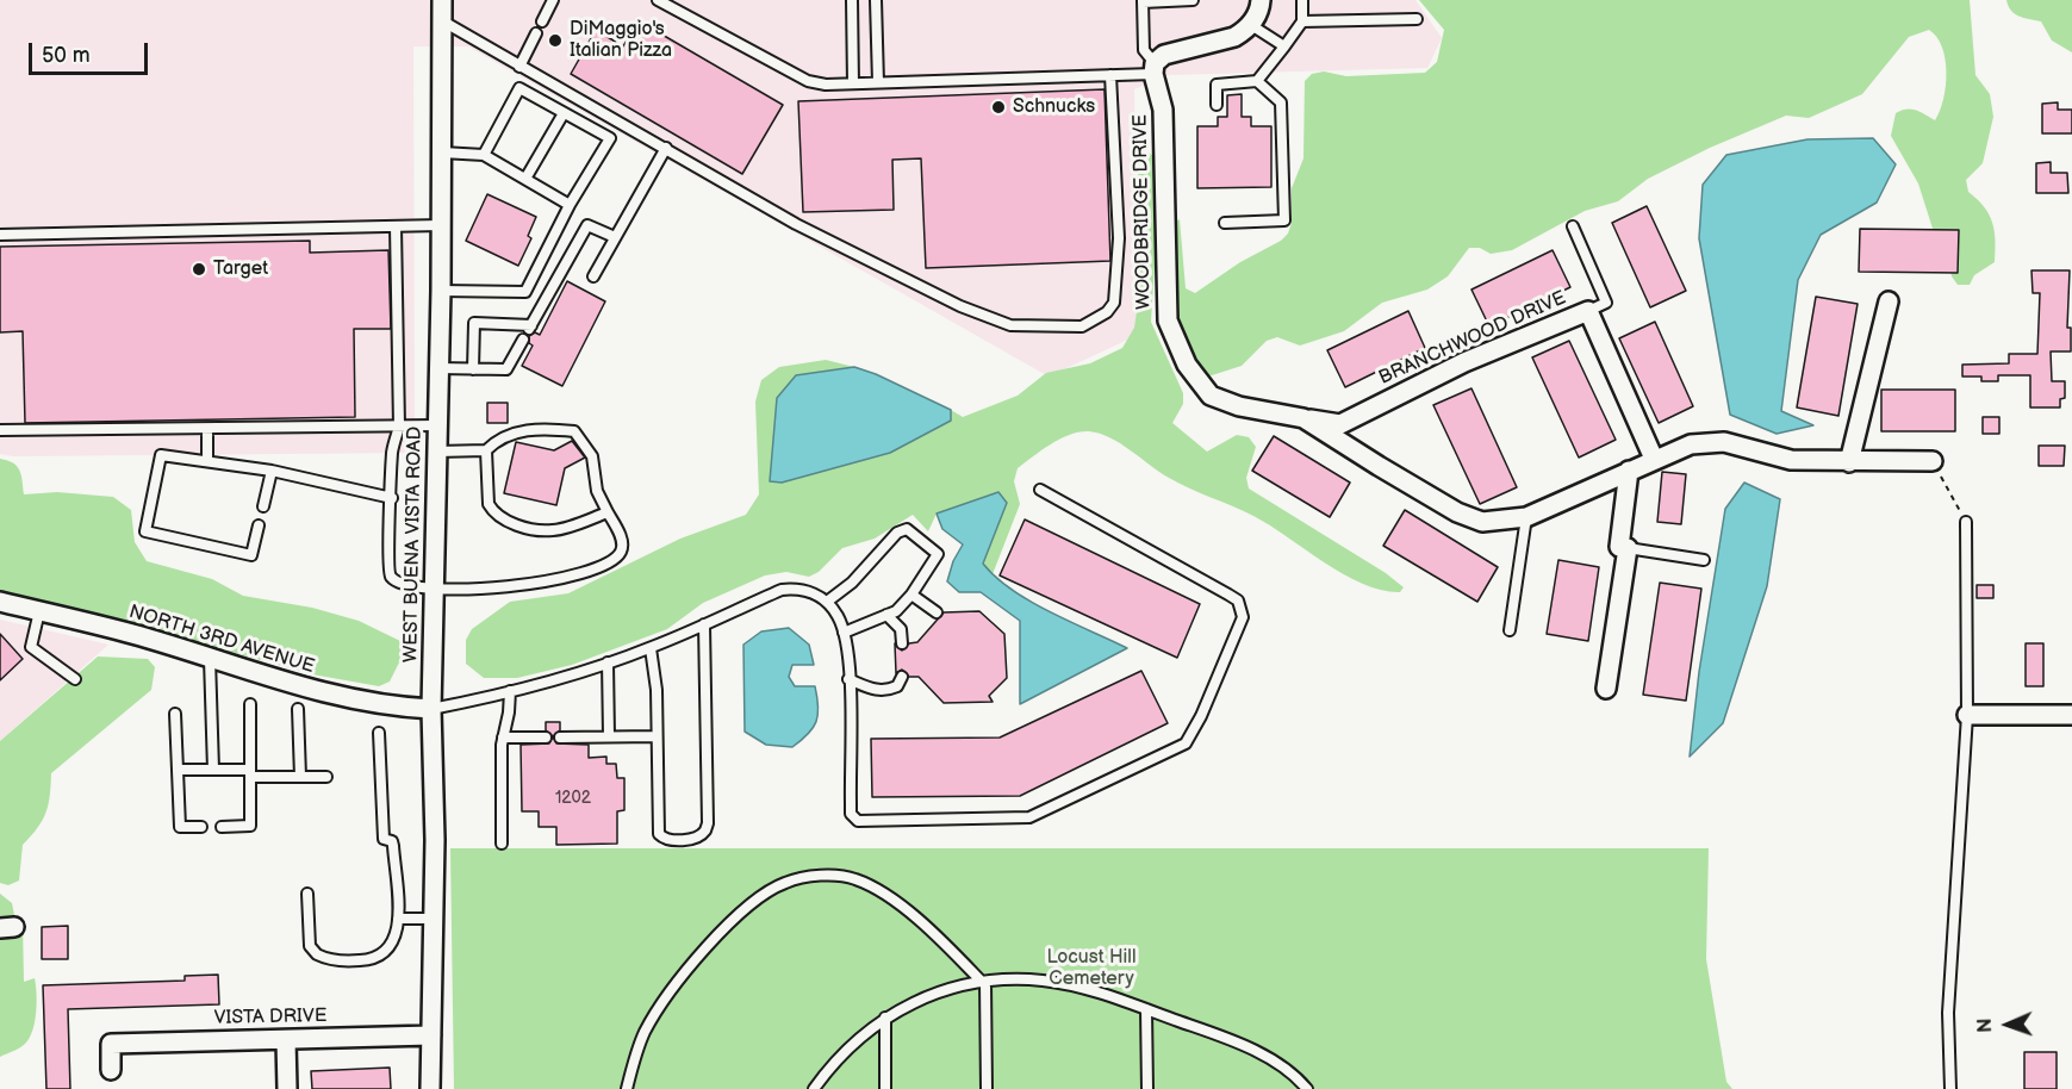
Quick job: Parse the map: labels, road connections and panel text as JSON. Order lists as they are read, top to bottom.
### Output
{
  "streets": {
    "street": [
      "WOODBRIDGE DRIVE",
      "BRANCHWOOD DRIVE",
      "WEST BUENA VISTA ROAD",
      "NORTH 3RD AVENUE",
      "VISTA DRIVE"
    ]
  },
  "crossings": [
    ["WOODBRIDGE DRIVE", "BRANCHWOOD DRIVE"],
    ["WEST BUENA VISTA ROAD", "NORTH 3RD AVENUE"],
    ["WEST BUENA VISTA ROAD", "VISTA DRIVE"]
  ],
  "parks": ["Locust Hill Cemetery"],
  "places": ["DiMaggio's Italian Pizza", "Schnucks", "Target"],
  "house_numbers": ["1202"],
  "scale_bar": "50 m",
  "north": "left"
}
